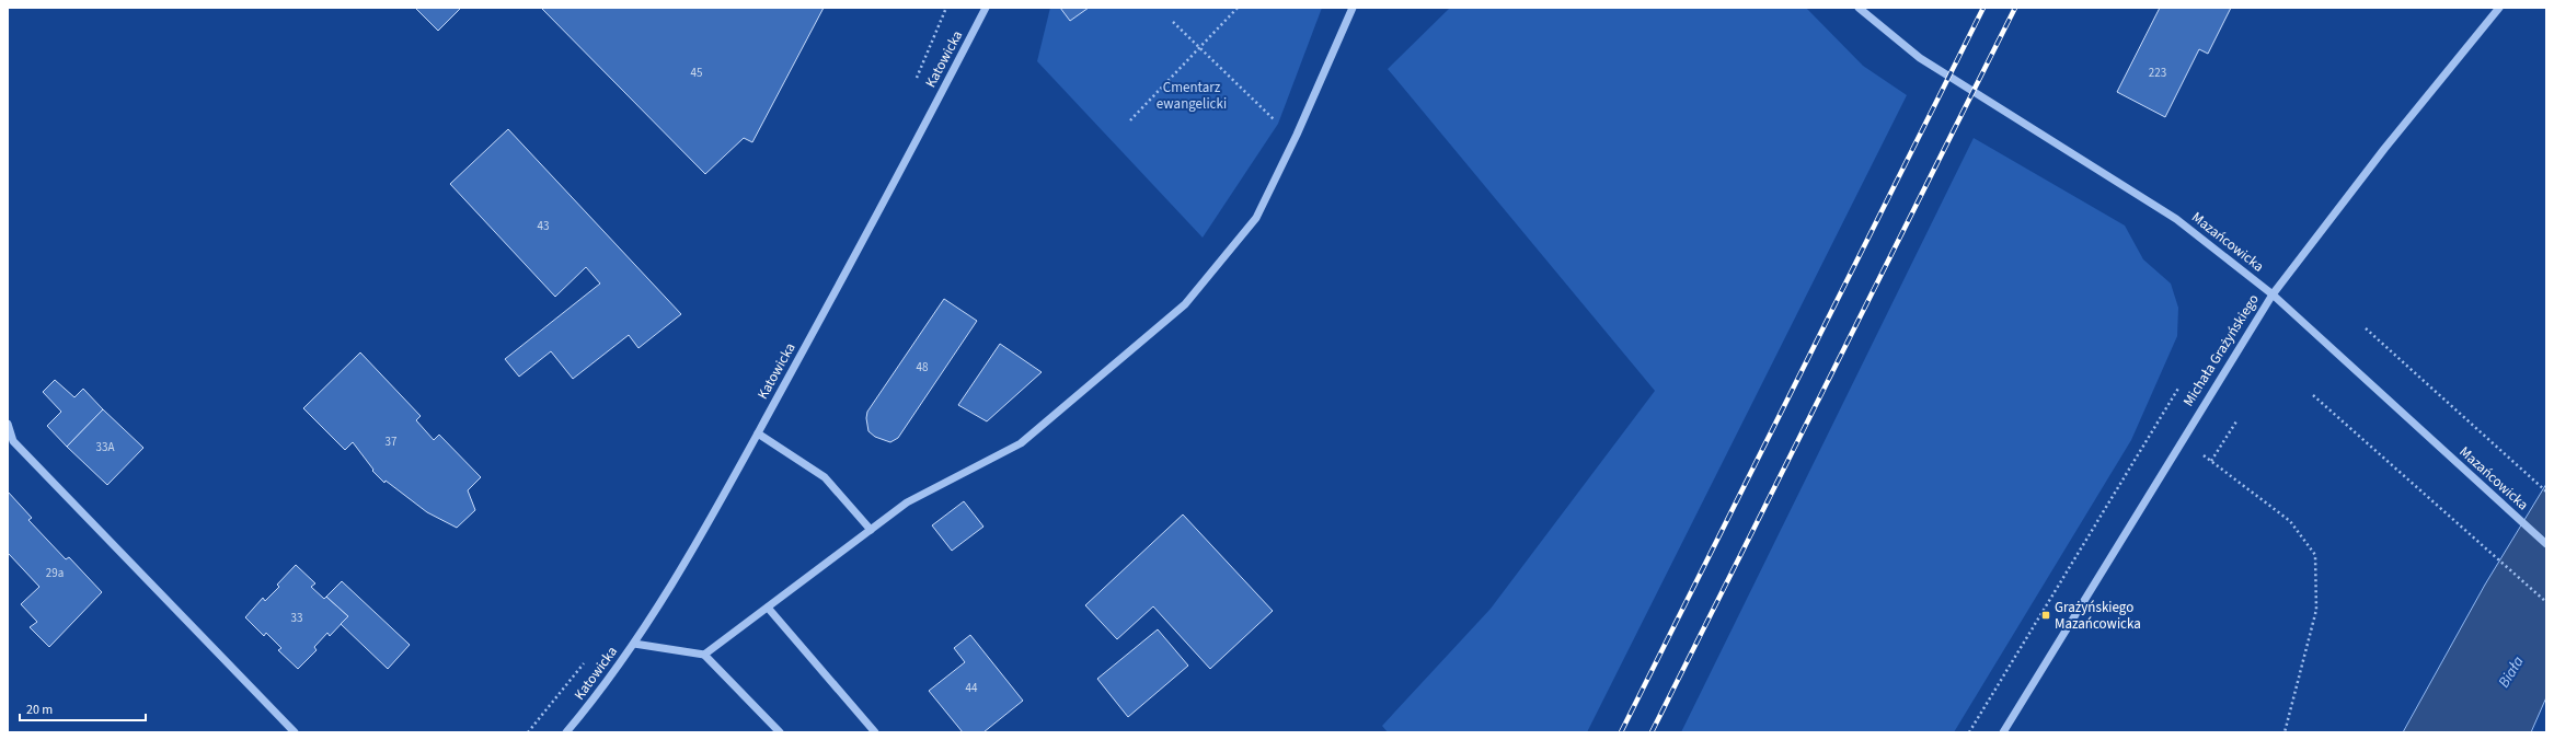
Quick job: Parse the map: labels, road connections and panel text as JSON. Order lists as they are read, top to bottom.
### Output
{
  "streets": {
    "street": ["Katowicka", "Mazańcowicka", "Michała Grażyńskiego"]
  },
  "crossings": [
    ["Mazańcowicka", "Michała Grażyńskiego"]
  ],
  "water": ["Biała"],
  "parks": ["Cmentarz ewangelicki"],
  "places": {
    "transit": ["Grażyńskiego Mazańcowicka"]
  },
  "house_numbers": [
    "45",
    "223",
    "43",
    "48",
    "37",
    "33A",
    "29a",
    "33",
    "44"
  ],
  "scale_bar": "20 m"
}
